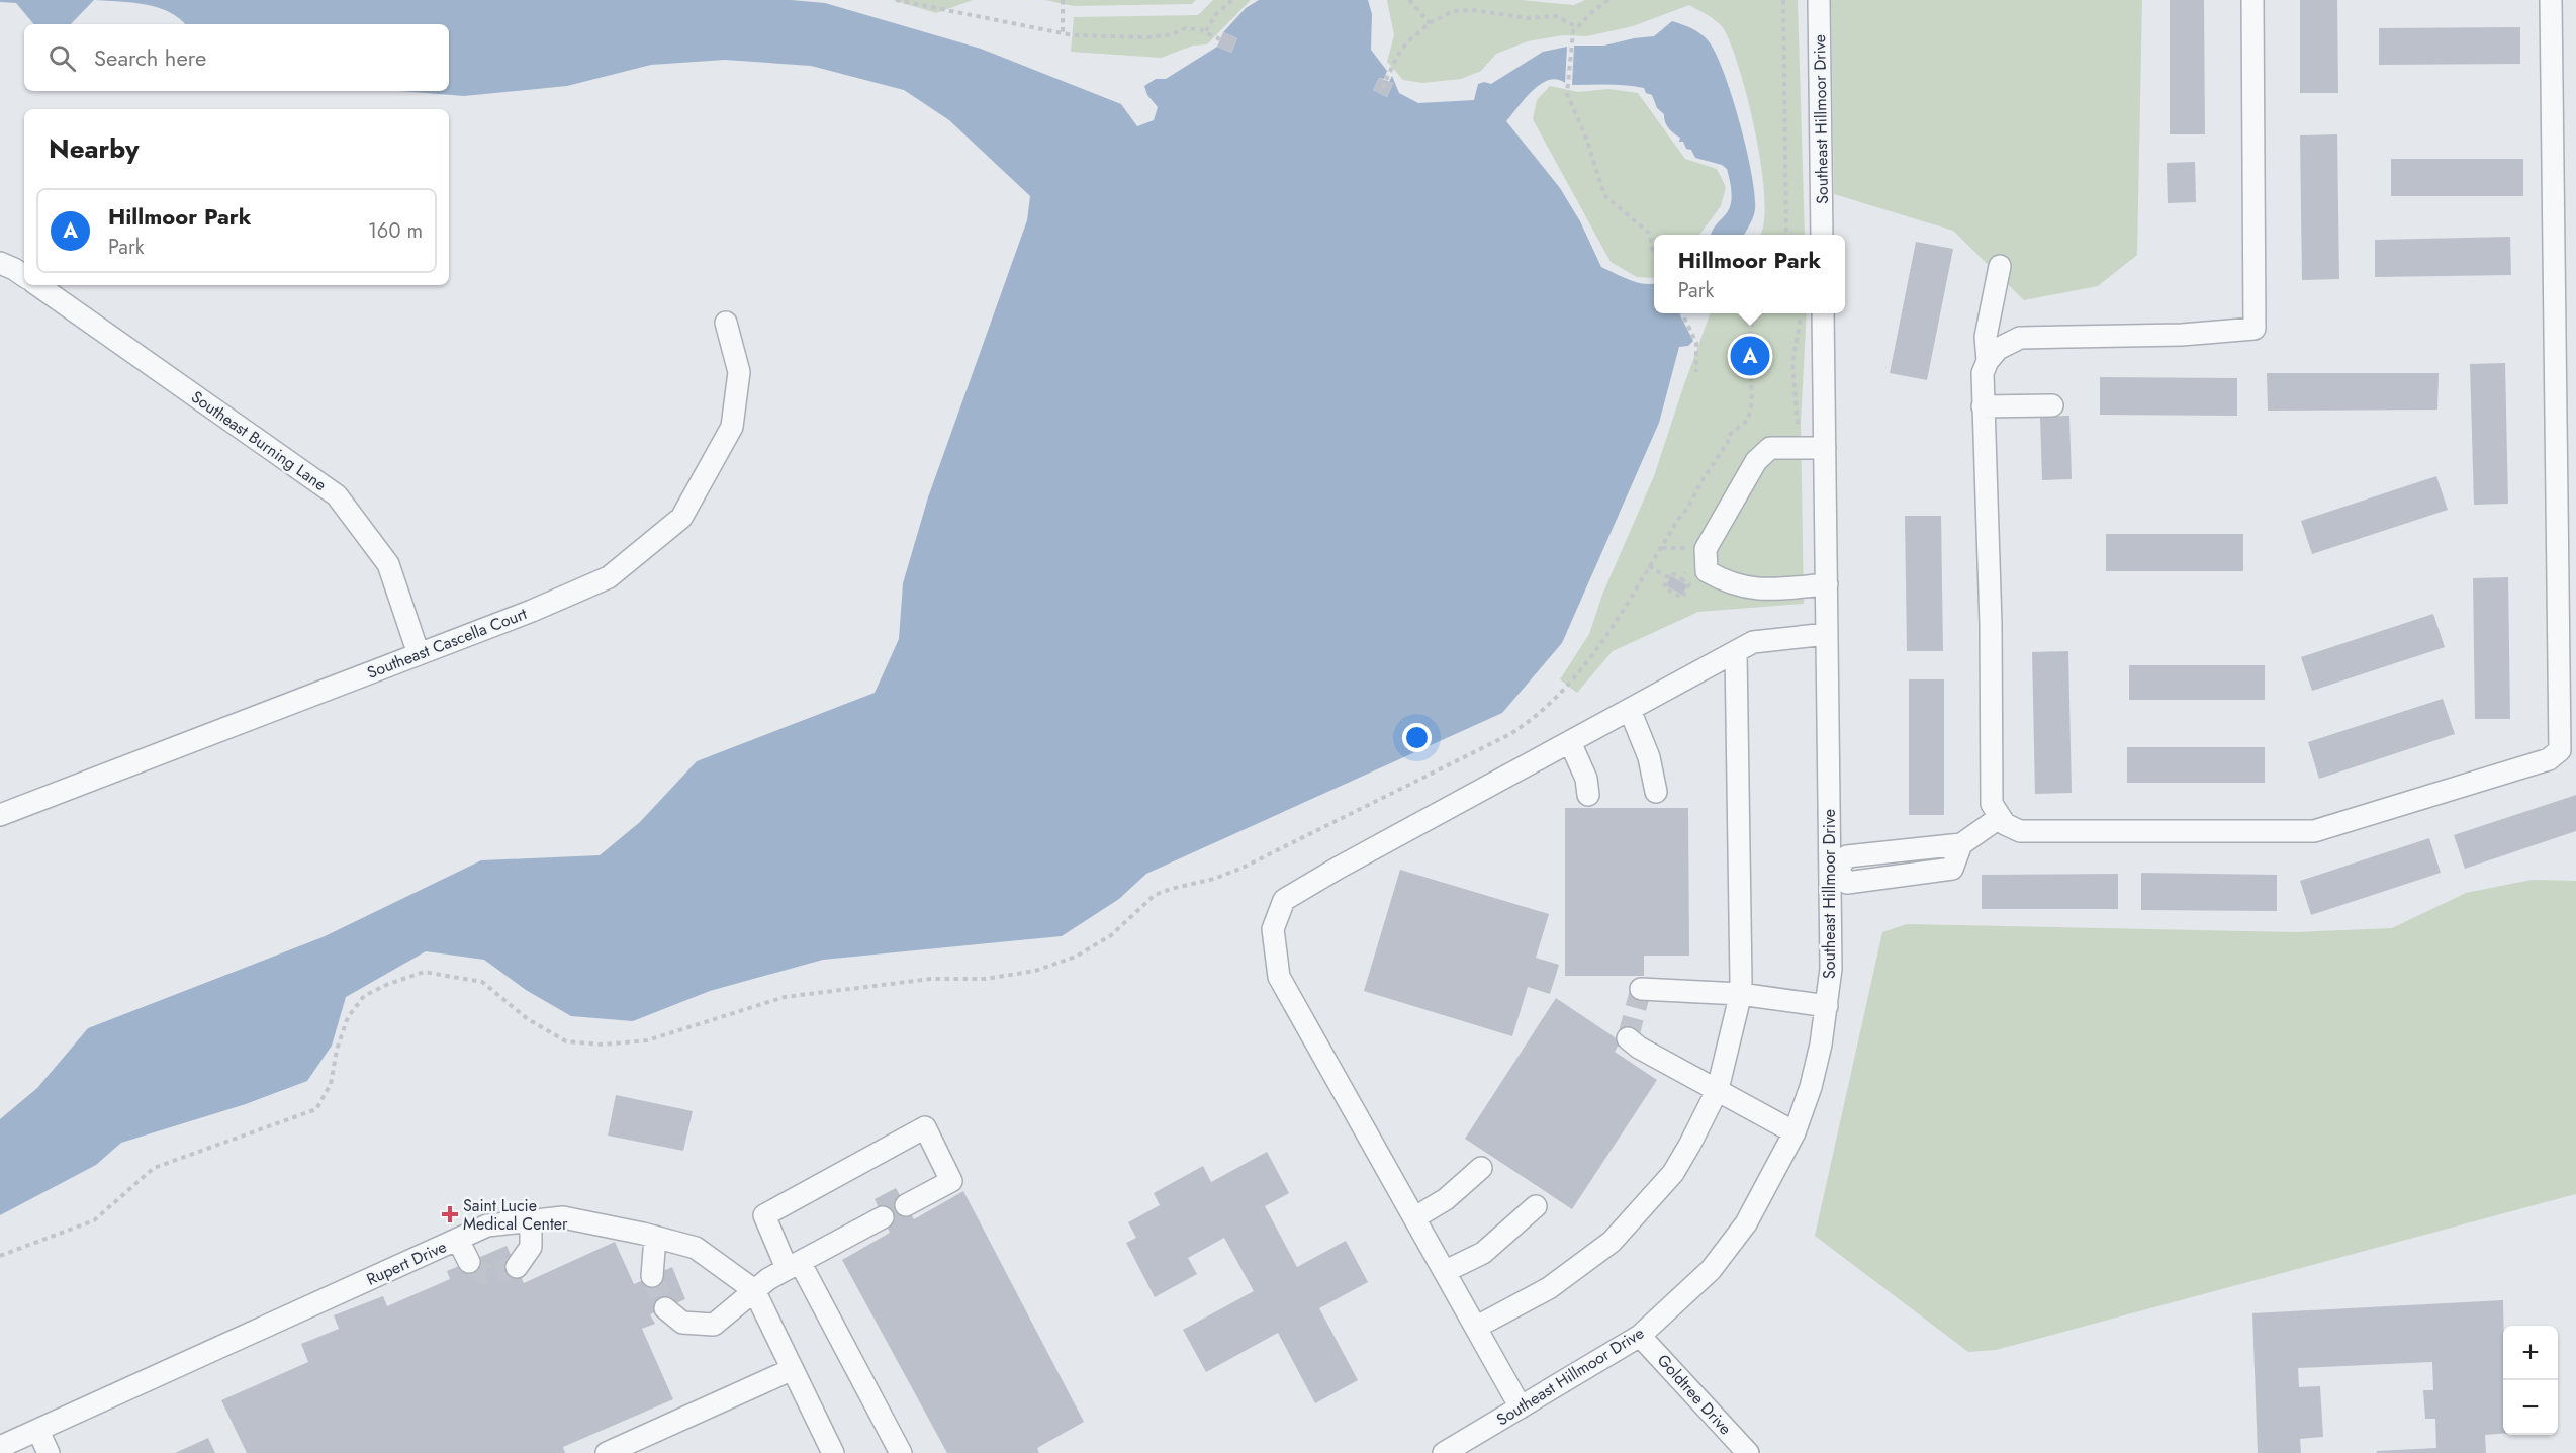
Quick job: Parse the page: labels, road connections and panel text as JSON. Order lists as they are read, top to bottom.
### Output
{
  "streets": {
    "street": [
      "Southeast Hillmoor Drive",
      "Southeast Burning Lane",
      "Southeast Cascella Court",
      "Rupert Drive",
      "Goldtree Drive"
    ]
  },
  "crossings": [
    ["Southeast Hillmoor Drive", "Goldtree Drive"],
    ["Southeast Burning Lane", "Southeast Cascella Court"]
  ],
  "places": {
    "health": ["Saint Lucie Medical Center"]
  },
  "page": {
    "search": "Search here",
    "heading": "Nearby",
    "list": [
      {
        "mark": "A",
        "name": "Hillmoor Park",
        "note": "Park",
        "value": "160 m"
      }
    ],
    "popup": ["Hillmoor Park", "Park"],
    "pins": "A",
    "map_buttons": ["+", "−"]
  }
}
